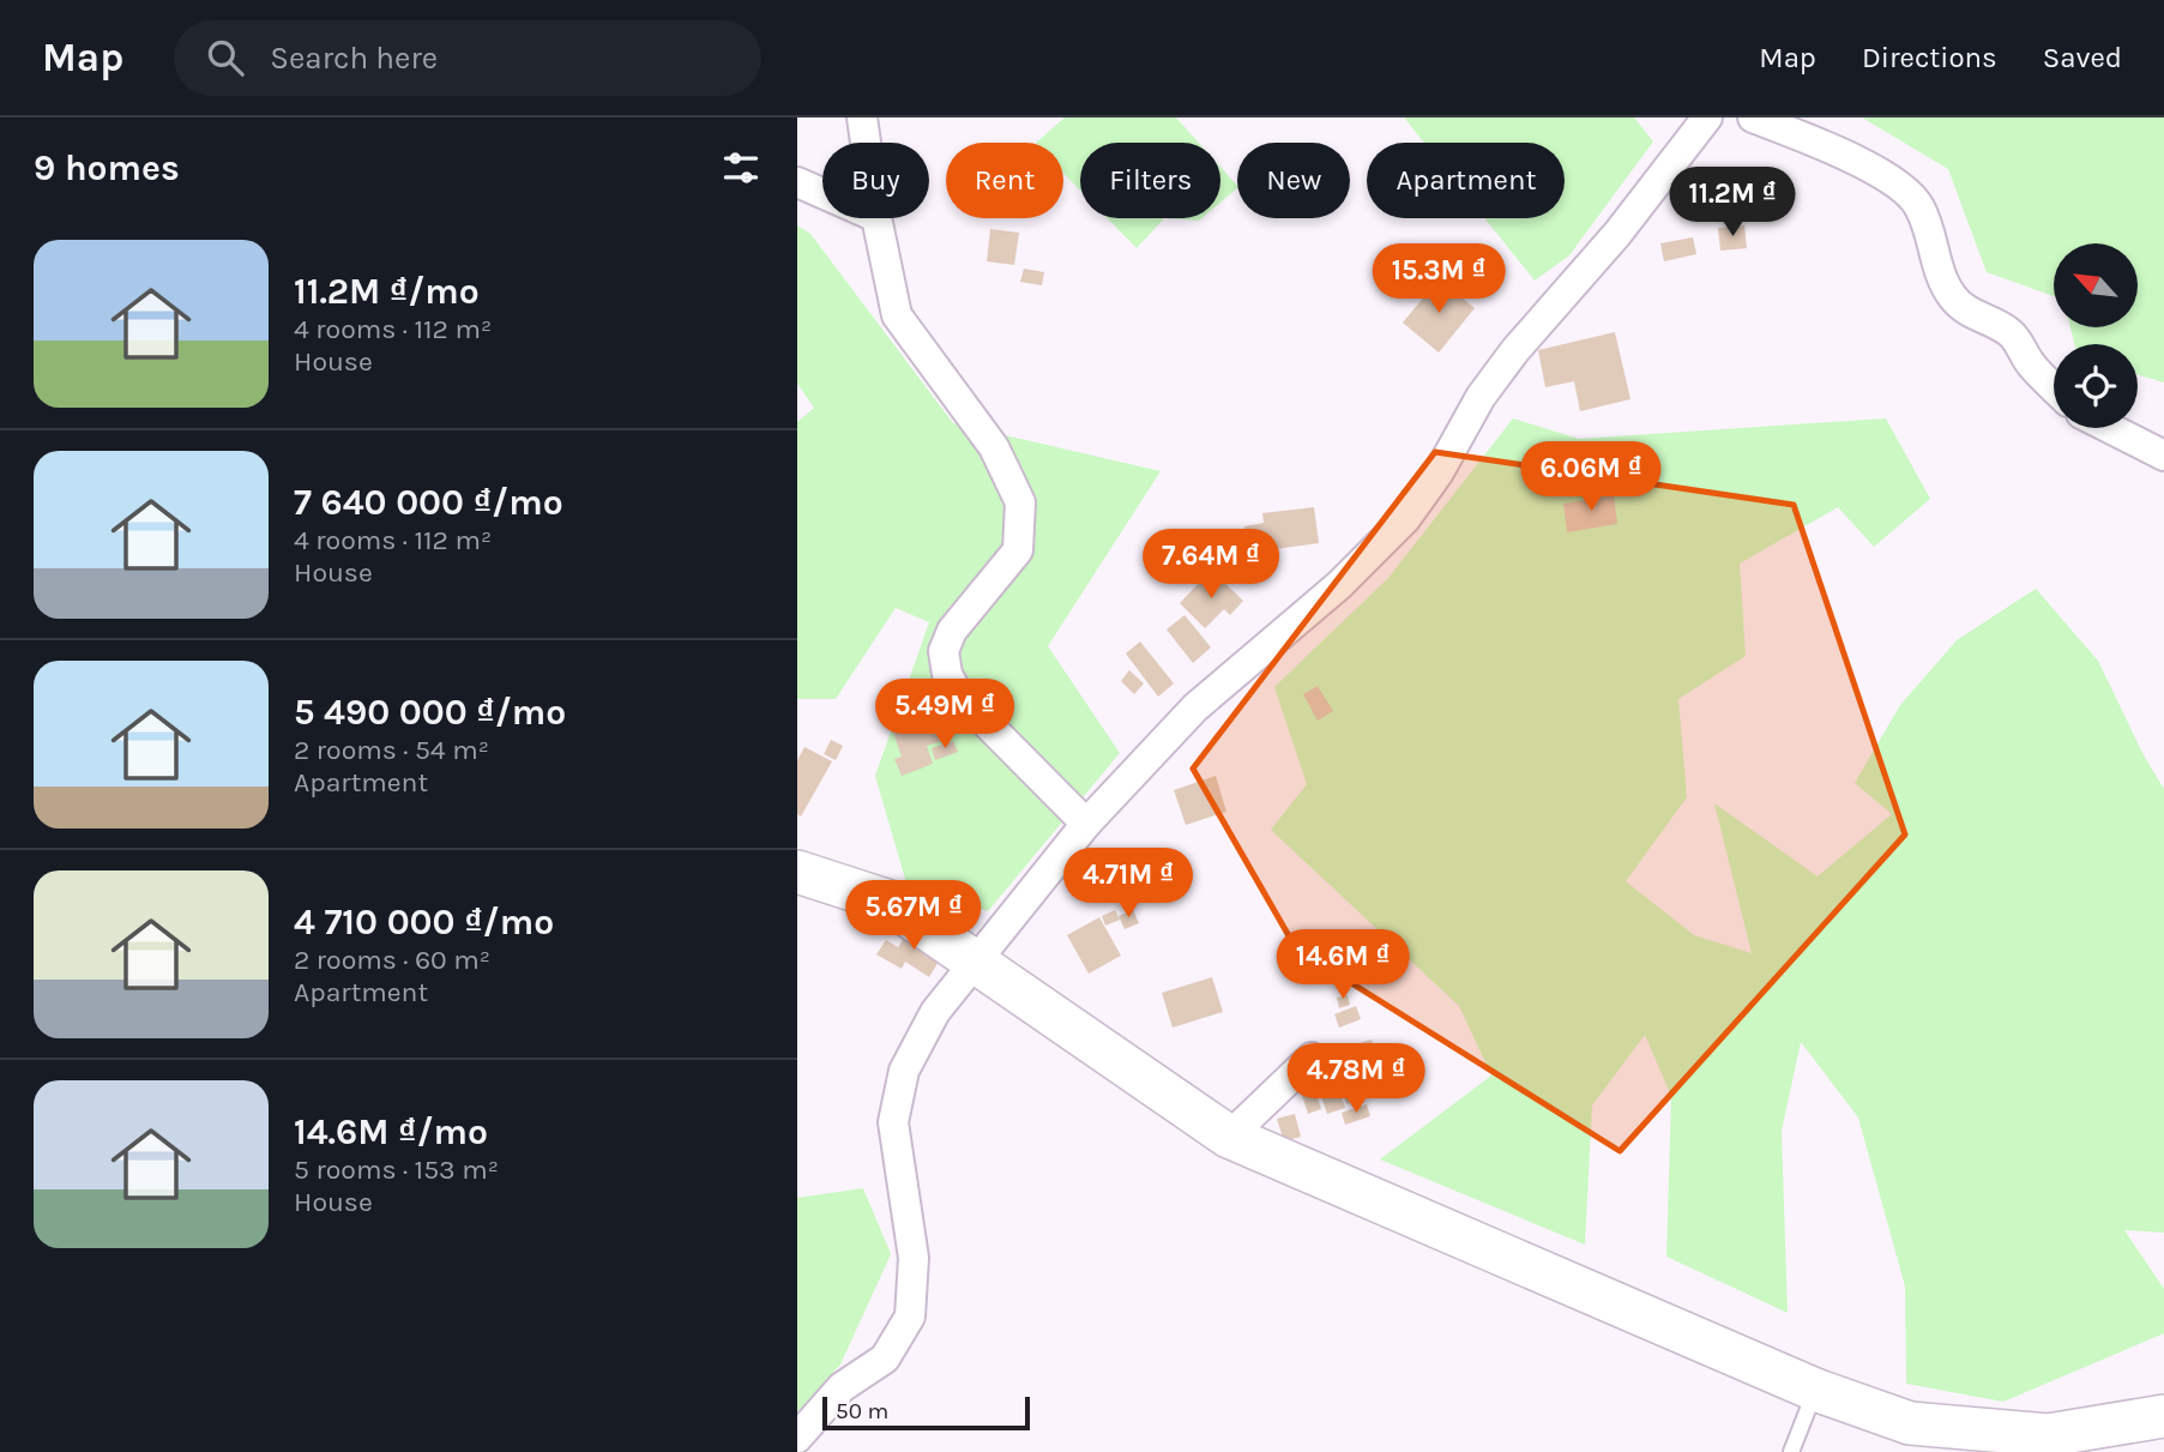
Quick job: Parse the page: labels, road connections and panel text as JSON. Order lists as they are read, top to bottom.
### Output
{
  "scale_bar": "50 m",
  "north": "top left",
  "page": {
    "header": "Map",
    "search": "Search here",
    "nav": ["Map", "Directions", "Saved"],
    "heading": "9 homes",
    "chip": [
      "Buy",
      "Rent",
      "Filters",
      "New",
      "Apartment"
    ],
    "price": [
      "11.2M ₫",
      "15.3M ₫",
      "6.06M ₫",
      "7.64M ₫",
      "5.49M ₫",
      "4.71M ₫",
      "5.67M ₫",
      "14.6M ₫",
      "4.78M ₫"
    ],
    "list": [
      {
        "name": "11.2M ₫/mo",
        "note": "4 rooms · 112 m² · House"
      },
      {
        "name": "7 640 000 ₫/mo",
        "note": "4 rooms · 112 m² · House"
      },
      {
        "name": "5 490 000 ₫/mo",
        "note": "2 rooms · 54 m² · Apartment"
      },
      {
        "name": "4 710 000 ₫/mo",
        "note": "2 rooms · 60 m² · Apartment"
      },
      {
        "name": "14.6M ₫/mo",
        "note": "5 rooms · 153 m² · House"
      }
    ],
    "scale": "50 m"
  }
}
